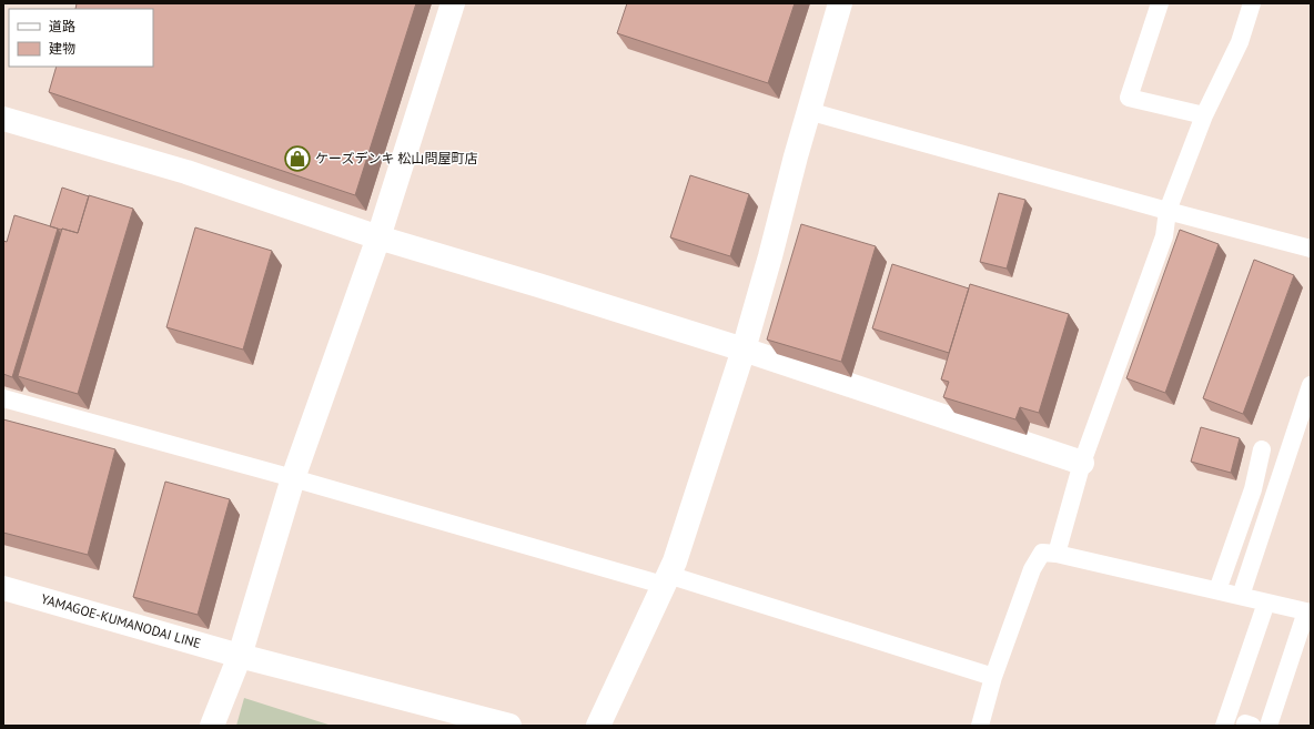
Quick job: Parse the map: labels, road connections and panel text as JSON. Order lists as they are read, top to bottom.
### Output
{
  "streets": {
    "street": ["YAMAGOE-KUMANODAI LINE"]
  },
  "places": {
    "shop": ["ケーズデンキ 松山問屋町店"]
  },
  "legend": ["道路", "建物"]
}
